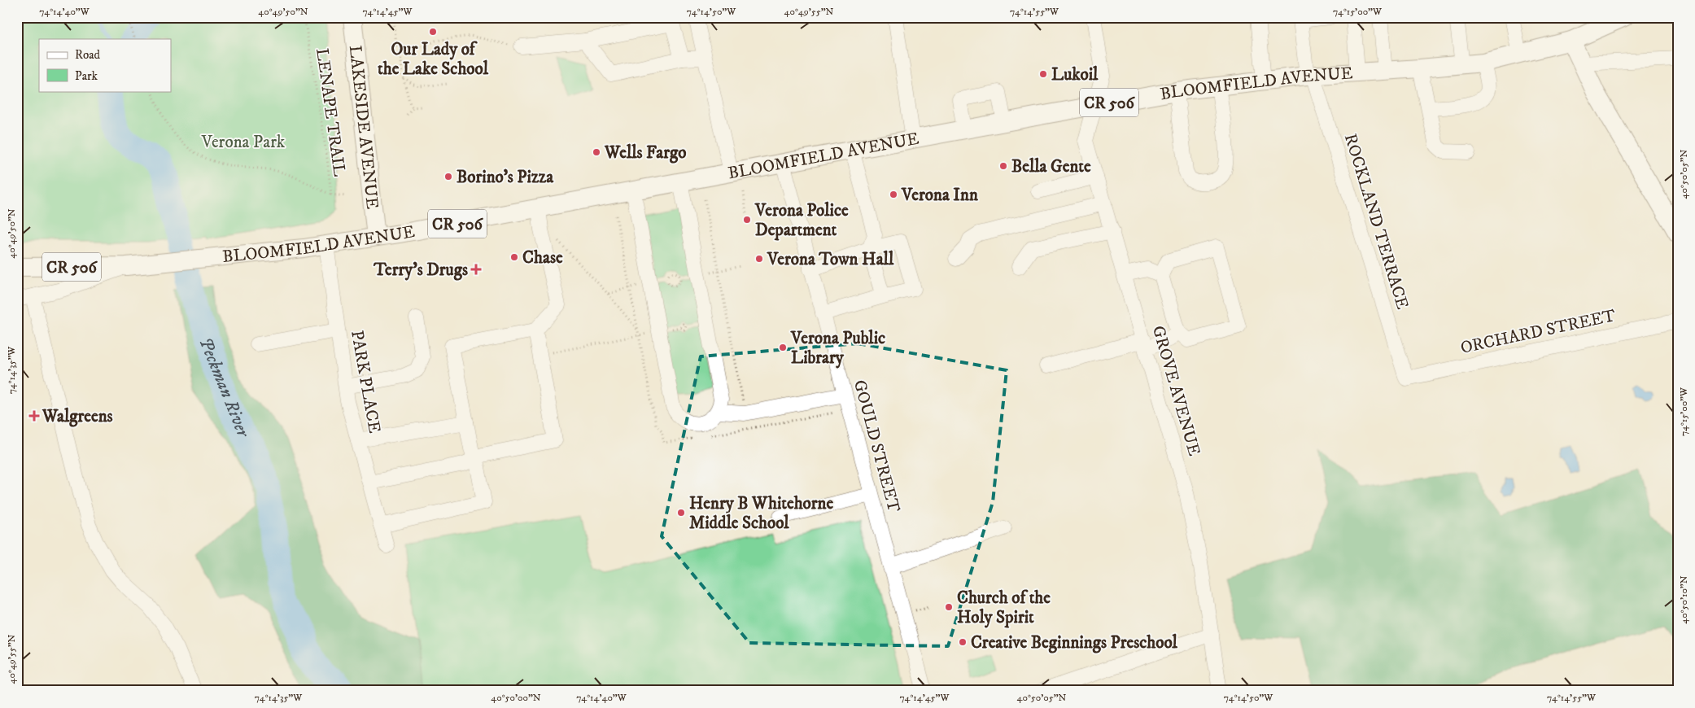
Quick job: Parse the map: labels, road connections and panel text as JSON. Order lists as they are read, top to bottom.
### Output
{
  "streets": {
    "main road": ["BLOOMFIELD AVENUE", "CR 506", "LAKESIDE AVENUE"],
    "street": [
      "ROCKLAND TERRACE",
      "ORCHARD STREET",
      "PARK PLACE",
      "GROVE AVENUE",
      "GOULD STREET"
    ],
    "path": ["LENAPE TRAIL"]
  },
  "crossings": [
    ["BLOOMFIELD AVENUE", "LAKESIDE AVENUE"],
    ["BLOOMFIELD AVENUE", "ROCKLAND TERRACE"],
    ["BLOOMFIELD AVENUE", "PARK PLACE"],
    ["BLOOMFIELD AVENUE", "GROVE AVENUE"],
    ["BLOOMFIELD AVENUE", "GOULD STREET"],
    ["ROCKLAND TERRACE", "ORCHARD STREET"]
  ],
  "water": ["Peckman River"],
  "parks": ["Verona Park"],
  "places": {
    "other": [
      "Our Lady of the Lake School",
      "Lukoil",
      "Wells Fargo",
      "Bella Gente",
      "Borino's Pizza",
      "Verona Inn",
      "Verona Police Department",
      "Chase",
      "Verona Town Hall",
      "Verona Public Library",
      "Henry B Whitehorne Middle School",
      "Church of the Holy Spirit",
      "Creative Beginnings Preschool"
    ],
    "health": ["Terry's Drugs", "Walgreens"]
  },
  "legend": ["Road", "Park"],
  "coordinates": [
    "74°14'40\"W",
    "40°49'50\"N",
    "74°14'45\"W",
    "74°14'50\"W",
    "40°49'55\"N",
    "74°14'55\"W",
    "74°15'00\"W",
    "40°50'05\"N",
    "74°14'35\"W",
    "40°50'10\"N",
    "40°50'00\"N"
  ]
}
